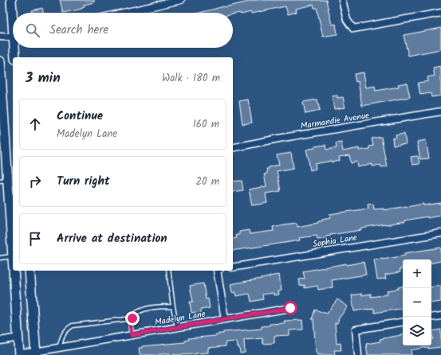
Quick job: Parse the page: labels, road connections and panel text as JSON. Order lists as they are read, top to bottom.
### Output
{
  "streets": {
    "street": ["Marmandie Avenue", "Sophia Lane", "Madelyn Lane"]
  },
  "page": {
    "search": "Search here",
    "heading": ["3 min", "Walk · 180 m"],
    "list": [
      ["Continue", "Madelyn Lane", "160 m"],
      ["Turn right", "20 m"],
      "Arrive at destination"
    ],
    "map_buttons": ["+", "−"]
  }
}
